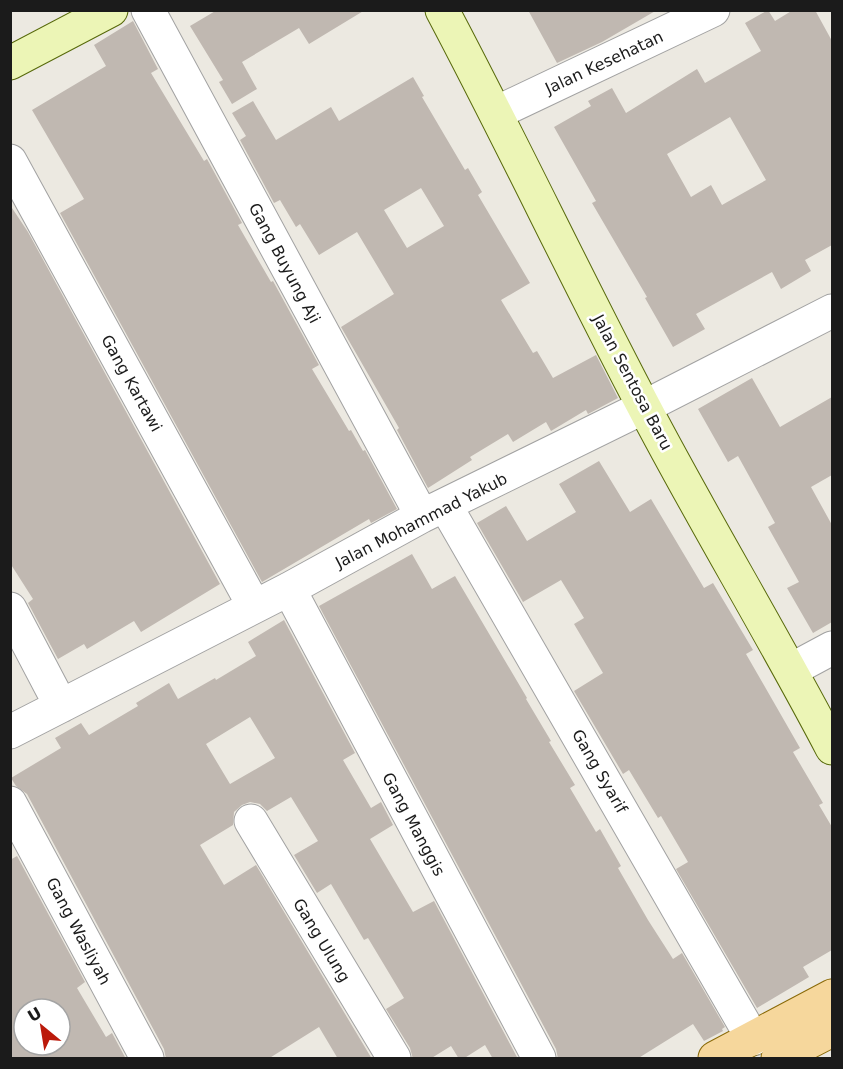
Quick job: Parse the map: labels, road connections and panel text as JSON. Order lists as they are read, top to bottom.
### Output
{
  "streets": {
    "street": [
      "Jalan Kesehatan",
      "Gang Buyung Aji",
      "Jalan Sentosa Baru",
      "Gang Kartawi",
      "Jalan Mohammad Yakub",
      "Gang Syarif",
      "Gang Manggis",
      "Gang Wasliyah",
      "Gang Ulung"
    ]
  },
  "crossings": [
    ["Jalan Kesehatan", "Jalan Sentosa Baru"],
    ["Gang Buyung Aji", "Jalan Mohammad Yakub"],
    ["Gang Buyung Aji", "Gang Syarif"],
    ["Jalan Sentosa Baru", "Jalan Mohammad Yakub"],
    ["Gang Kartawi", "Jalan Mohammad Yakub"],
    ["Jalan Mohammad Yakub", "Gang Syarif"],
    ["Jalan Mohammad Yakub", "Gang Manggis"]
  ],
  "north": "top left"
}
